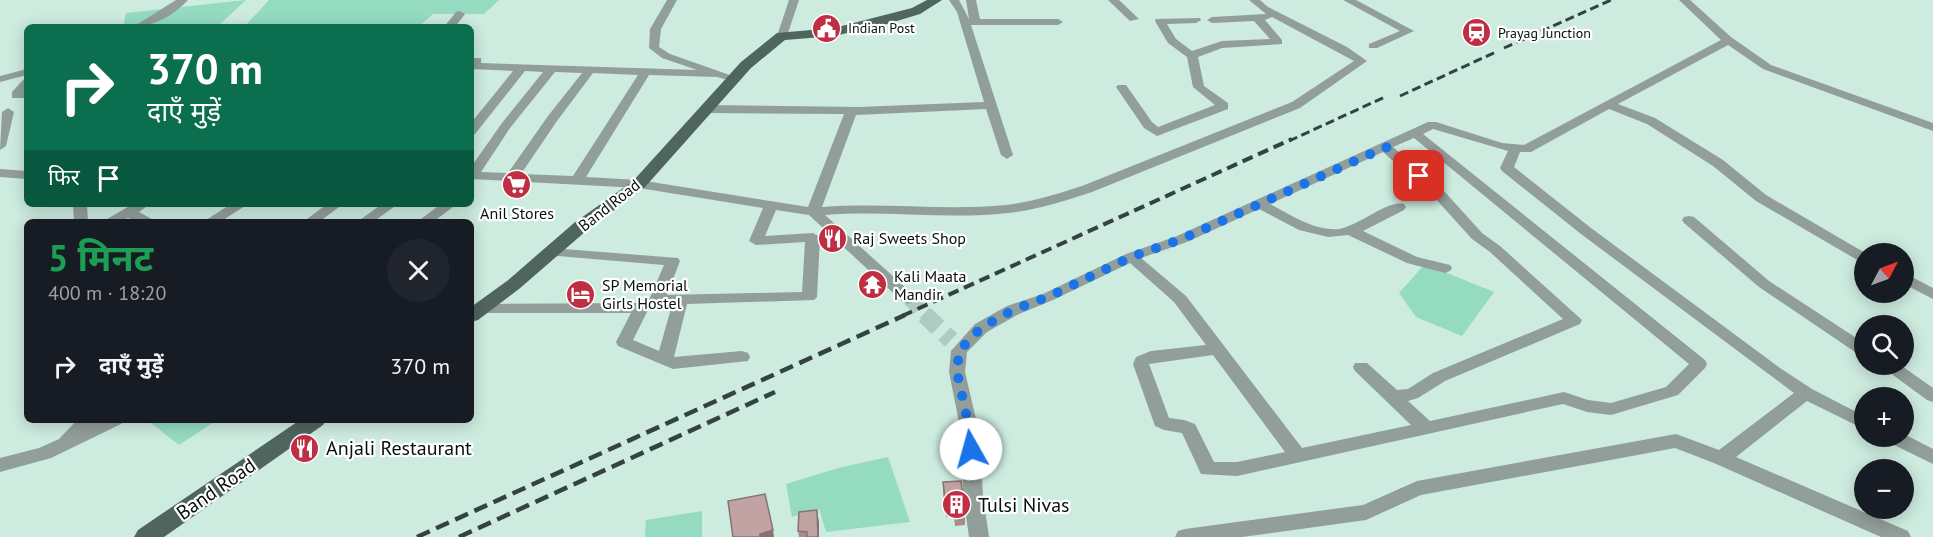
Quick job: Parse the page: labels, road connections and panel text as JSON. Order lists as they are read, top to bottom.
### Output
{
  "streets": {
    "main road": ["Band Road"]
  },
  "places": {
    "public building": ["Indian Post"],
    "station": ["Prayag Junction"],
    "supermarket": ["Anil Stores"],
    "restaurant": ["Raj Sweets Shop", "Anjali Restaurant"],
    "temple": ["Kali Maata Mandir"],
    "hotel": ["SP Memorial Girls Hostel"],
    "building": ["Tulsi Nivas"]
  },
  "north": "top right",
  "page": {
    "turn": ["370 m", "दाएँ मुड़ें"],
    "then": "फिर",
    "heading": ["5 मिनट", "400 m · 18:20"],
    "map_buttons": ["+", "−"],
    "list": [
      {
        "name": "दाएँ मुड़ें",
        "value": "370 m"
      }
    ]
  }
}
